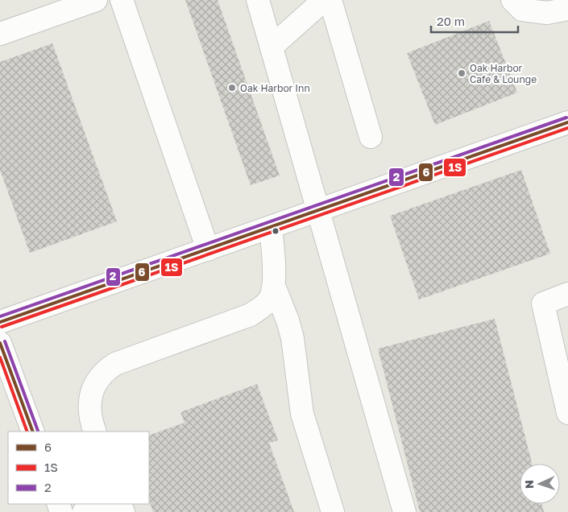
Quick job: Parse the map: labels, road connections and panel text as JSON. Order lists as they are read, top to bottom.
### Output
{
  "places": ["Oak Harbor Cafe & Lounge", "Oak Harbor Inn"],
  "lines": ["transit line 2", "transit line 6", "transit line 1S"],
  "legend": ["6", "1S", "2"],
  "scale_bar": "20 m",
  "north": "left"
}
